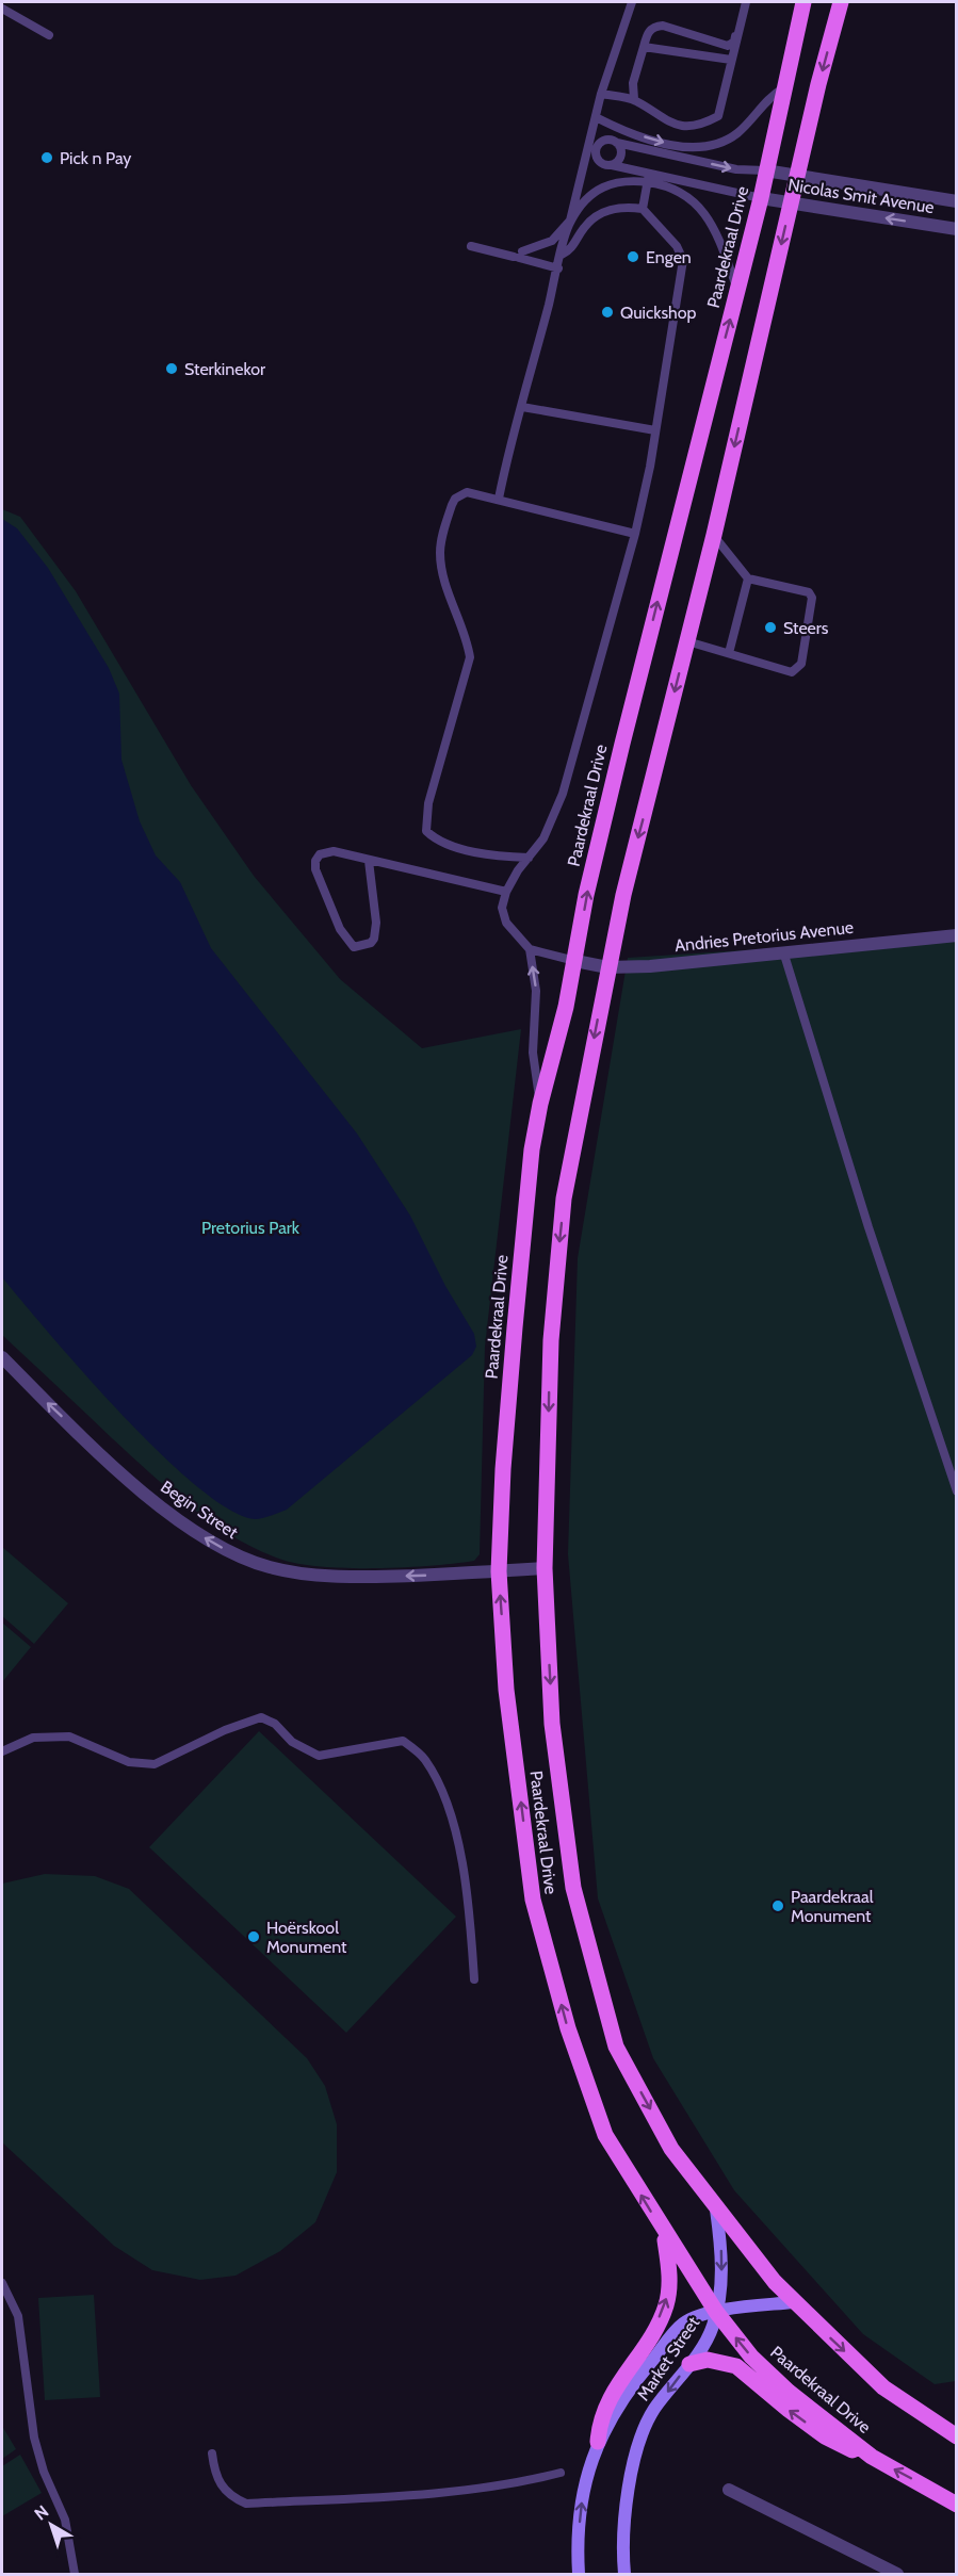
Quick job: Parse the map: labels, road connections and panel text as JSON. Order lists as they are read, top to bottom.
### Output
{
  "streets": {
    "main road": ["Paardekraal Drive"],
    "street": [
      "Nicolas Smit Avenue",
      "Andries Pretorius Avenue",
      "Begin Street",
      "Market Street"
    ]
  },
  "crossings": [
    ["Nicolas Smit Avenue", "Paardekraal Drive"],
    ["Paardekraal Drive", "Andries Pretorius Avenue"],
    ["Paardekraal Drive", "Begin Street"],
    ["Paardekraal Drive", "Market Street"]
  ],
  "one_way": ["Begin Street"],
  "parks": ["Pretorius Park"],
  "places": [
    "Pick n Pay",
    "Engen",
    "Quickshop",
    "Sterkinekor",
    "Steers",
    "Paardekraal Monument",
    "Hoërskool Monument"
  ],
  "north": "top left"
}
